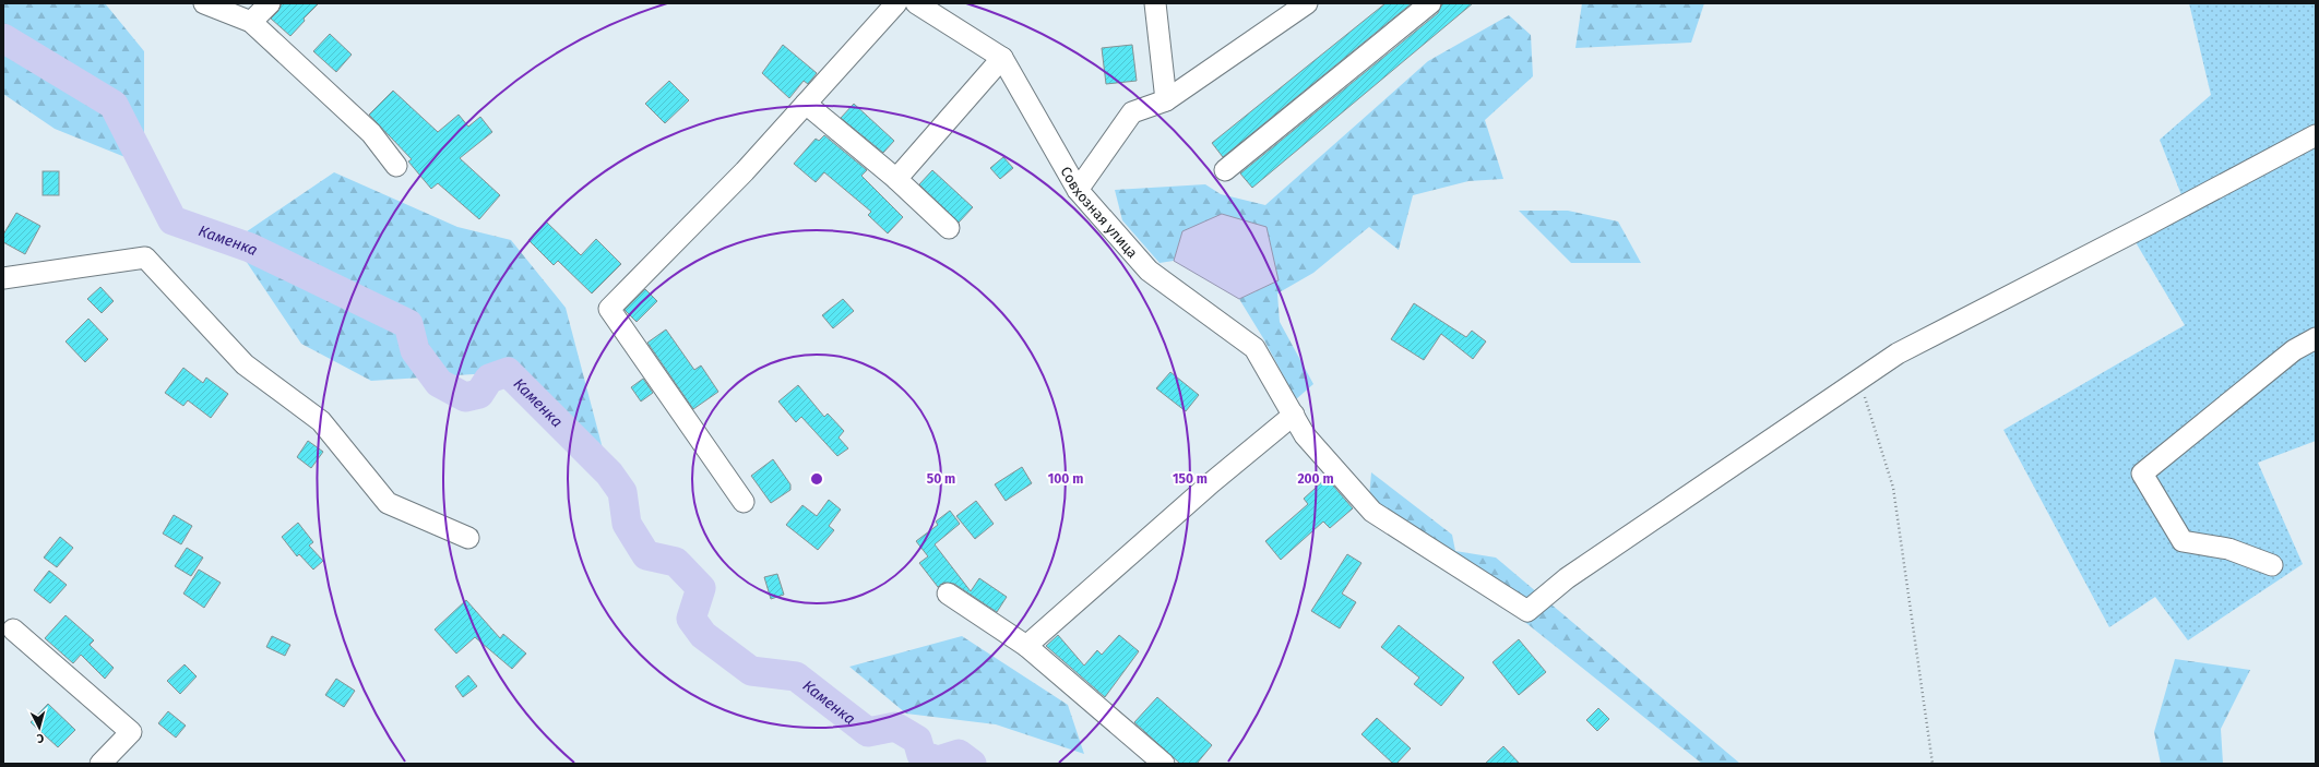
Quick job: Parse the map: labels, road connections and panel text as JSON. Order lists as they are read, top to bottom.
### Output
{
  "streets": {
    "street": ["Совхозная улица"]
  },
  "water": ["Каменка"],
  "north": "bottom",
  "rings": [
    "50 m",
    "100 m",
    "150 m",
    "200 m"
  ]
}
